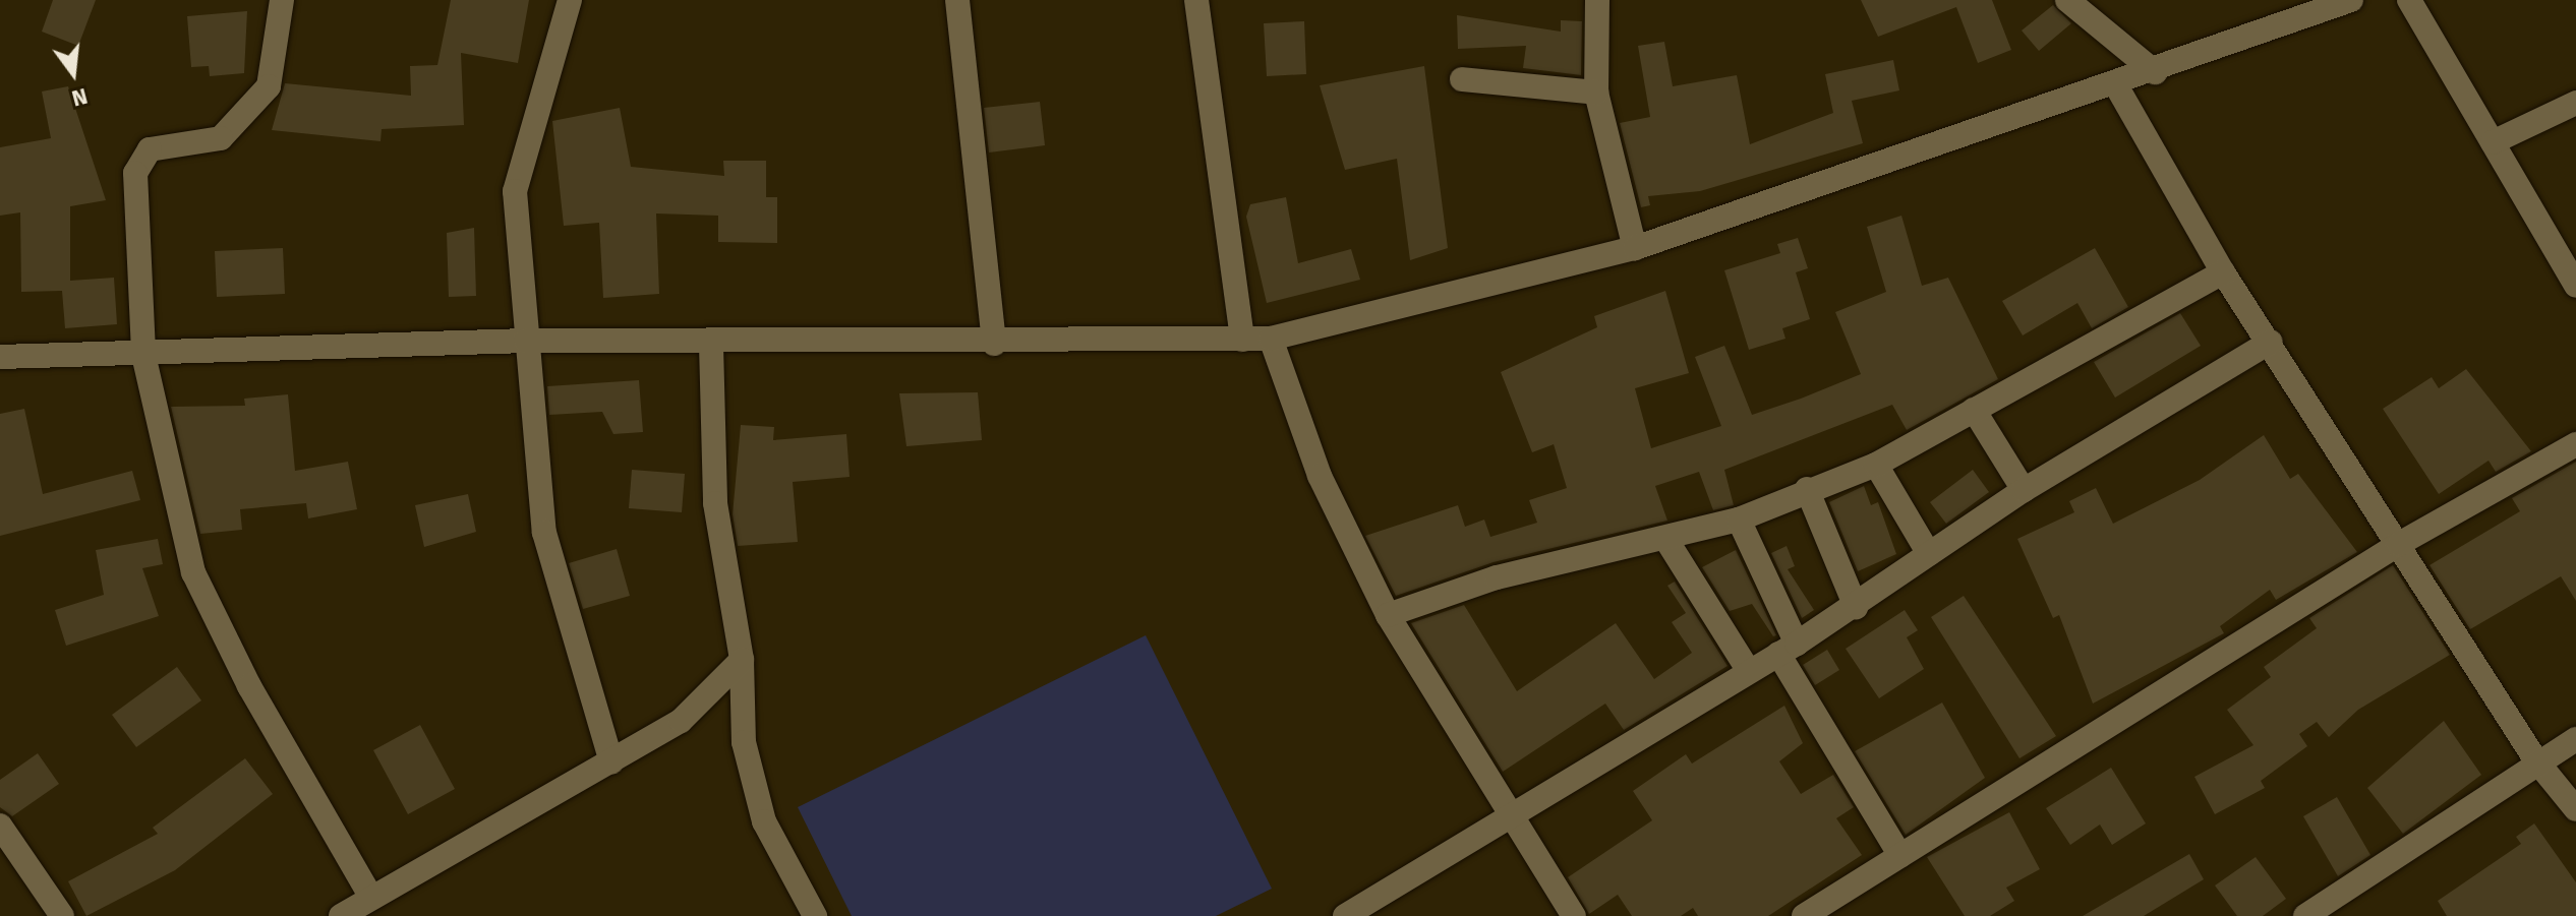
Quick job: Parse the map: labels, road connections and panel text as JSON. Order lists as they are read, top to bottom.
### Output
{
  "north": "bottom"
}
